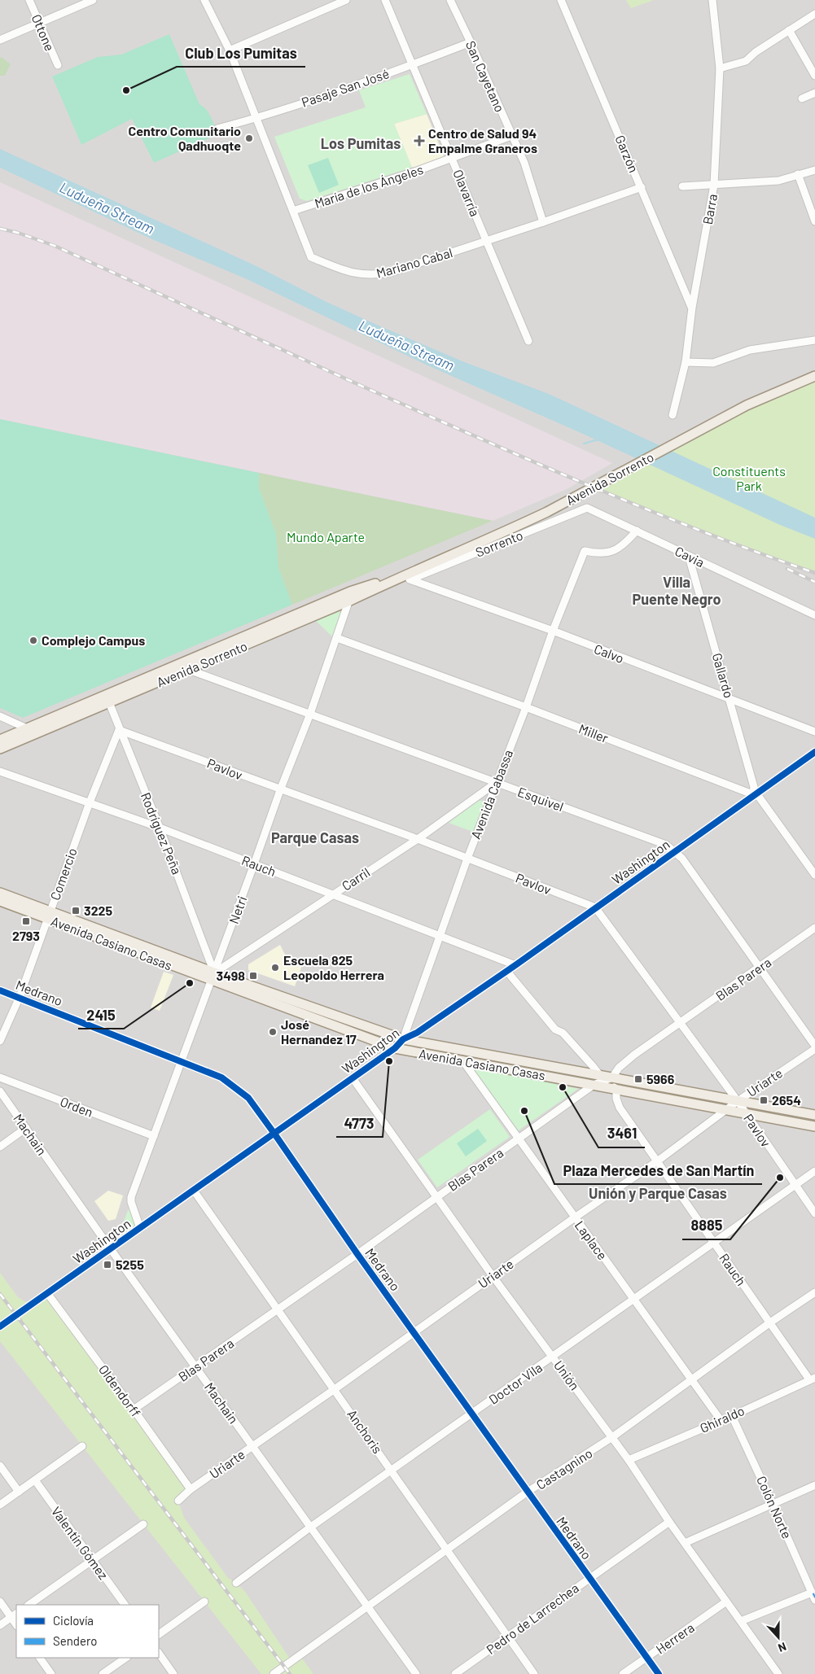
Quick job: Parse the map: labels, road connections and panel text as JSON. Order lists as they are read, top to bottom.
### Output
{
  "streets": {
    "main road": ["Avenida Sorrento", "Avenida Casiano Casas"],
    "street": [
      "Ottone",
      "San Cayetano",
      "Pasaje San José",
      "Garzón",
      "María de los Ángeles",
      "Olavarría",
      "Barra",
      "Mariano Cabal",
      "Sorrento",
      "Cavia",
      "Calvo",
      "Gallardo",
      "Miller",
      "Pavlov",
      "Avenida Cabassa",
      "Esquivel",
      "Rodríguez Peña",
      "Washington",
      "Rauch",
      "Comercio",
      "Carril",
      "Netri",
      "Blas Parera",
      "Medrano",
      "Uriarte",
      "Orden",
      "Machain",
      "Laplace",
      "Unión",
      "Doctor Vila",
      "Oldendorff",
      "Ghiraldo",
      "Anchoris",
      "Castagnino",
      "Colón Norte",
      "Valentín Gómez",
      "Pedro de Larrechea",
      "Herrera"
    ]
  },
  "crossings": [
    ["San Cayetano", "Pasaje San José"],
    ["San Cayetano", "María de los Ángeles"],
    ["San Cayetano", "Mariano Cabal"],
    ["Pasaje San José", "Olavarría"],
    ["Pasaje San José", "Mariano Cabal"],
    ["Garzón", "Barra"],
    ["Garzón", "Mariano Cabal"],
    ["María de los Ángeles", "Olavarría"],
    ["María de los Ángeles", "Mariano Cabal"],
    ["Olavarría", "Mariano Cabal"],
    ["Avenida Sorrento", "Sorrento"],
    ["Avenida Sorrento", "Calvo"],
    ["Avenida Sorrento", "Esquivel"],
    ["Avenida Sorrento", "Rodríguez Peña"],
    ["Avenida Sorrento", "Netri"],
    ["Sorrento", "Cavia"],
    ["Sorrento", "Calvo"],
    ["Cavia", "Gallardo"],
    ["Cavia", "Avenida Cabassa"],
    ["Calvo", "Gallardo"],
    ["Calvo", "Avenida Cabassa"],
    ["Gallardo", "Miller"],
    ["Gallardo", "Washington"],
    ["Miller", "Avenida Cabassa"],
    ["Miller", "Washington"],
    ["Miller", "Netri"],
    ["Pavlov", "Avenida Cabassa"],
    ["Pavlov", "Rodríguez Peña"],
    ["Pavlov", "Washington"],
    ["Pavlov", "Comercio"],
    ["Pavlov", "Carril"],
    ["Pavlov", "Netri"],
    ["Pavlov", "Avenida Casiano Casas"],
    ["Pavlov", "Blas Parera"],
    ["Pavlov", "Uriarte"],
    ["Pavlov", "Doctor Vila"],
    ["Avenida Cabassa", "Esquivel"],
    ["Avenida Cabassa", "Washington"],
    ["Avenida Cabassa", "Rauch"],
    ["Avenida Cabassa", "Carril"],
    ["Avenida Cabassa", "Avenida Casiano Casas"],
    ["Esquivel", "Washington"],
    ["Esquivel", "Carril"],
    ["Esquivel", "Netri"],
    ["Esquivel", "Blas Parera"],
    ["Rodríguez Peña", "Rauch"],
    ["Rodríguez Peña", "Comercio"],
    ["Rodríguez Peña", "Carril"],
    ["Rodríguez Peña", "Netri"],
    ["Rodríguez Peña", "Avenida Casiano Casas"],
    ["Washington", "Rauch"],
    ["Washington", "Netri"],
    ["Washington", "Avenida Casiano Casas"],
    ["Washington", "Medrano"],
    ["Washington", "Machain"],
    ["Washington", "Unión"],
    ["Washington", "Oldendorff"],
    ["Washington", "Anchoris"],
    ["Rauch", "Comercio"],
    ["Rauch", "Carril"],
    ["Rauch", "Netri"],
    ["Rauch", "Avenida Casiano Casas"],
    ["Rauch", "Uriarte"],
    ["Rauch", "Doctor Vila"],
    ["Rauch", "Ghiraldo"],
    ["Rauch", "Castagnino"],
    ["Comercio", "Avenida Casiano Casas"],
    ["Comercio", "Medrano"],
    ["Carril", "Netri"],
    ["Carril", "Avenida Casiano Casas"],
    ["Netri", "Avenida Casiano Casas"],
    ["Netri", "Medrano"],
    ["Netri", "Orden"],
    ["Avenida Casiano Casas", "Blas Parera"],
    ["Avenida Casiano Casas", "Uriarte"],
    ["Avenida Casiano Casas", "Laplace"],
    ["Blas Parera", "Medrano"],
    ["Blas Parera", "Machain"],
    ["Blas Parera", "Laplace"],
    ["Blas Parera", "Unión"],
    ["Blas Parera", "Oldendorff"],
    ["Blas Parera", "Anchoris"],
    ["Medrano", "Uriarte"],
    ["Medrano", "Doctor Vila"],
    ["Medrano", "Castagnino"],
    ["Medrano", "Pedro de Larrechea"],
    ["Medrano", "Herrera"],
    ["Uriarte", "Machain"],
    ["Uriarte", "Laplace"],
    ["Uriarte", "Unión"],
    ["Uriarte", "Oldendorff"],
    ["Uriarte", "Anchoris"],
    ["Machain", "Doctor Vila"],
    ["Machain", "Castagnino"],
    ["Laplace", "Doctor Vila"],
    ["Laplace", "Ghiraldo"],
    ["Laplace", "Castagnino"],
    ["Unión", "Doctor Vila"],
    ["Unión", "Ghiraldo"],
    ["Unión", "Castagnino"],
    ["Unión", "Pedro de Larrechea"],
    ["Unión", "Herrera"],
    ["Doctor Vila", "Anchoris"],
    ["Ghiraldo", "Colón Norte"],
    ["Anchoris", "Castagnino"],
    ["Anchoris", "Pedro de Larrechea"]
  ],
  "districts": [
    "Los Pumitas",
    "Villa Puente Negro",
    "Parque Casas",
    "Unión y Parque Casas"
  ],
  "water": ["Ludueña Stream"],
  "parks": ["Constituents Park", "Mundo Aparte"],
  "places": {
    "other": [
      "Club Los Pumitas",
      "Centro Comunitario Qadhuoqte",
      "Complejo Campus",
      "Escuela 825 Leopoldo Herrera",
      "2415",
      "José Hernandez 17",
      "4773",
      "3461",
      "Plaza Mercedes de San Martín",
      "8885"
    ],
    "health": ["Centro de Salud 94 Empalme Graneros"],
    "transit": [
      "3225",
      "2793",
      "3498",
      "5966",
      "2654",
      "5255"
    ]
  },
  "legend": ["Ciclovía", "Sendero"],
  "north": "bottom"
}
